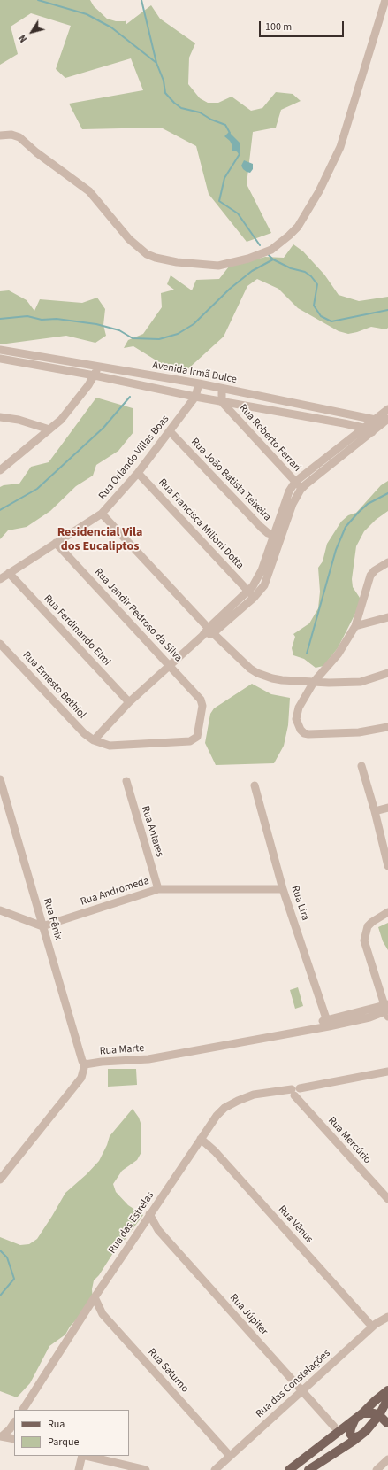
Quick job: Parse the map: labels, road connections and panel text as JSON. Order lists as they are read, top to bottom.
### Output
{
  "streets": {
    "street": [
      "Avenida Irmã Dulce",
      "Rua Roberto Ferrari",
      "Rua Orlando Villas Boas",
      "Rua João Batista Teixeira",
      "Rua Francisca Milioni Dotta",
      "Rua Jandir Pedroso da Silva",
      "Rua Ferdinando Elmi",
      "Rua Ernesto Bethiol",
      "Rua Antares",
      "Rua Andromeda",
      "Rua Lira",
      "Rua Fênix",
      "Rua Marte",
      "Rua Mercúrio",
      "Rua das Estrelas",
      "Rua Vênus",
      "Rua Júpiter",
      "Rua Saturno",
      "Rua das Constelações"
    ]
  },
  "crossings": [
    ["Avenida Irmã Dulce", "Rua Roberto Ferrari"],
    ["Avenida Irmã Dulce", "Rua Orlando Villas Boas"],
    ["Rua Orlando Villas Boas", "Rua João Batista Teixeira"],
    ["Rua Orlando Villas Boas", "Rua Francisca Milioni Dotta"],
    ["Rua Orlando Villas Boas", "Rua Jandir Pedroso da Silva"],
    ["Rua Orlando Villas Boas", "Rua Ferdinando Elmi"],
    ["Rua Jandir Pedroso da Silva", "Rua Ernesto Bethiol"],
    ["Rua Antares", "Rua Andromeda"],
    ["Rua Andromeda", "Rua Lira"],
    ["Rua Andromeda", "Rua Fênix"],
    ["Rua Lira", "Rua Marte"],
    ["Rua Fênix", "Rua Marte"],
    ["Rua Mercúrio", "Rua das Estrelas"],
    ["Rua das Estrelas", "Rua Vênus"],
    ["Rua das Estrelas", "Rua Júpiter"],
    ["Rua das Estrelas", "Rua Saturno"],
    ["Rua Vênus", "Rua das Constelações"],
    ["Rua Júpiter", "Rua das Constelações"],
    ["Rua Saturno", "Rua das Constelações"]
  ],
  "districts": ["Residencial Vila dos Eucaliptos"],
  "legend": ["Rua", "Parque"],
  "scale_bar": "100 m",
  "north": "bottom left"
}
